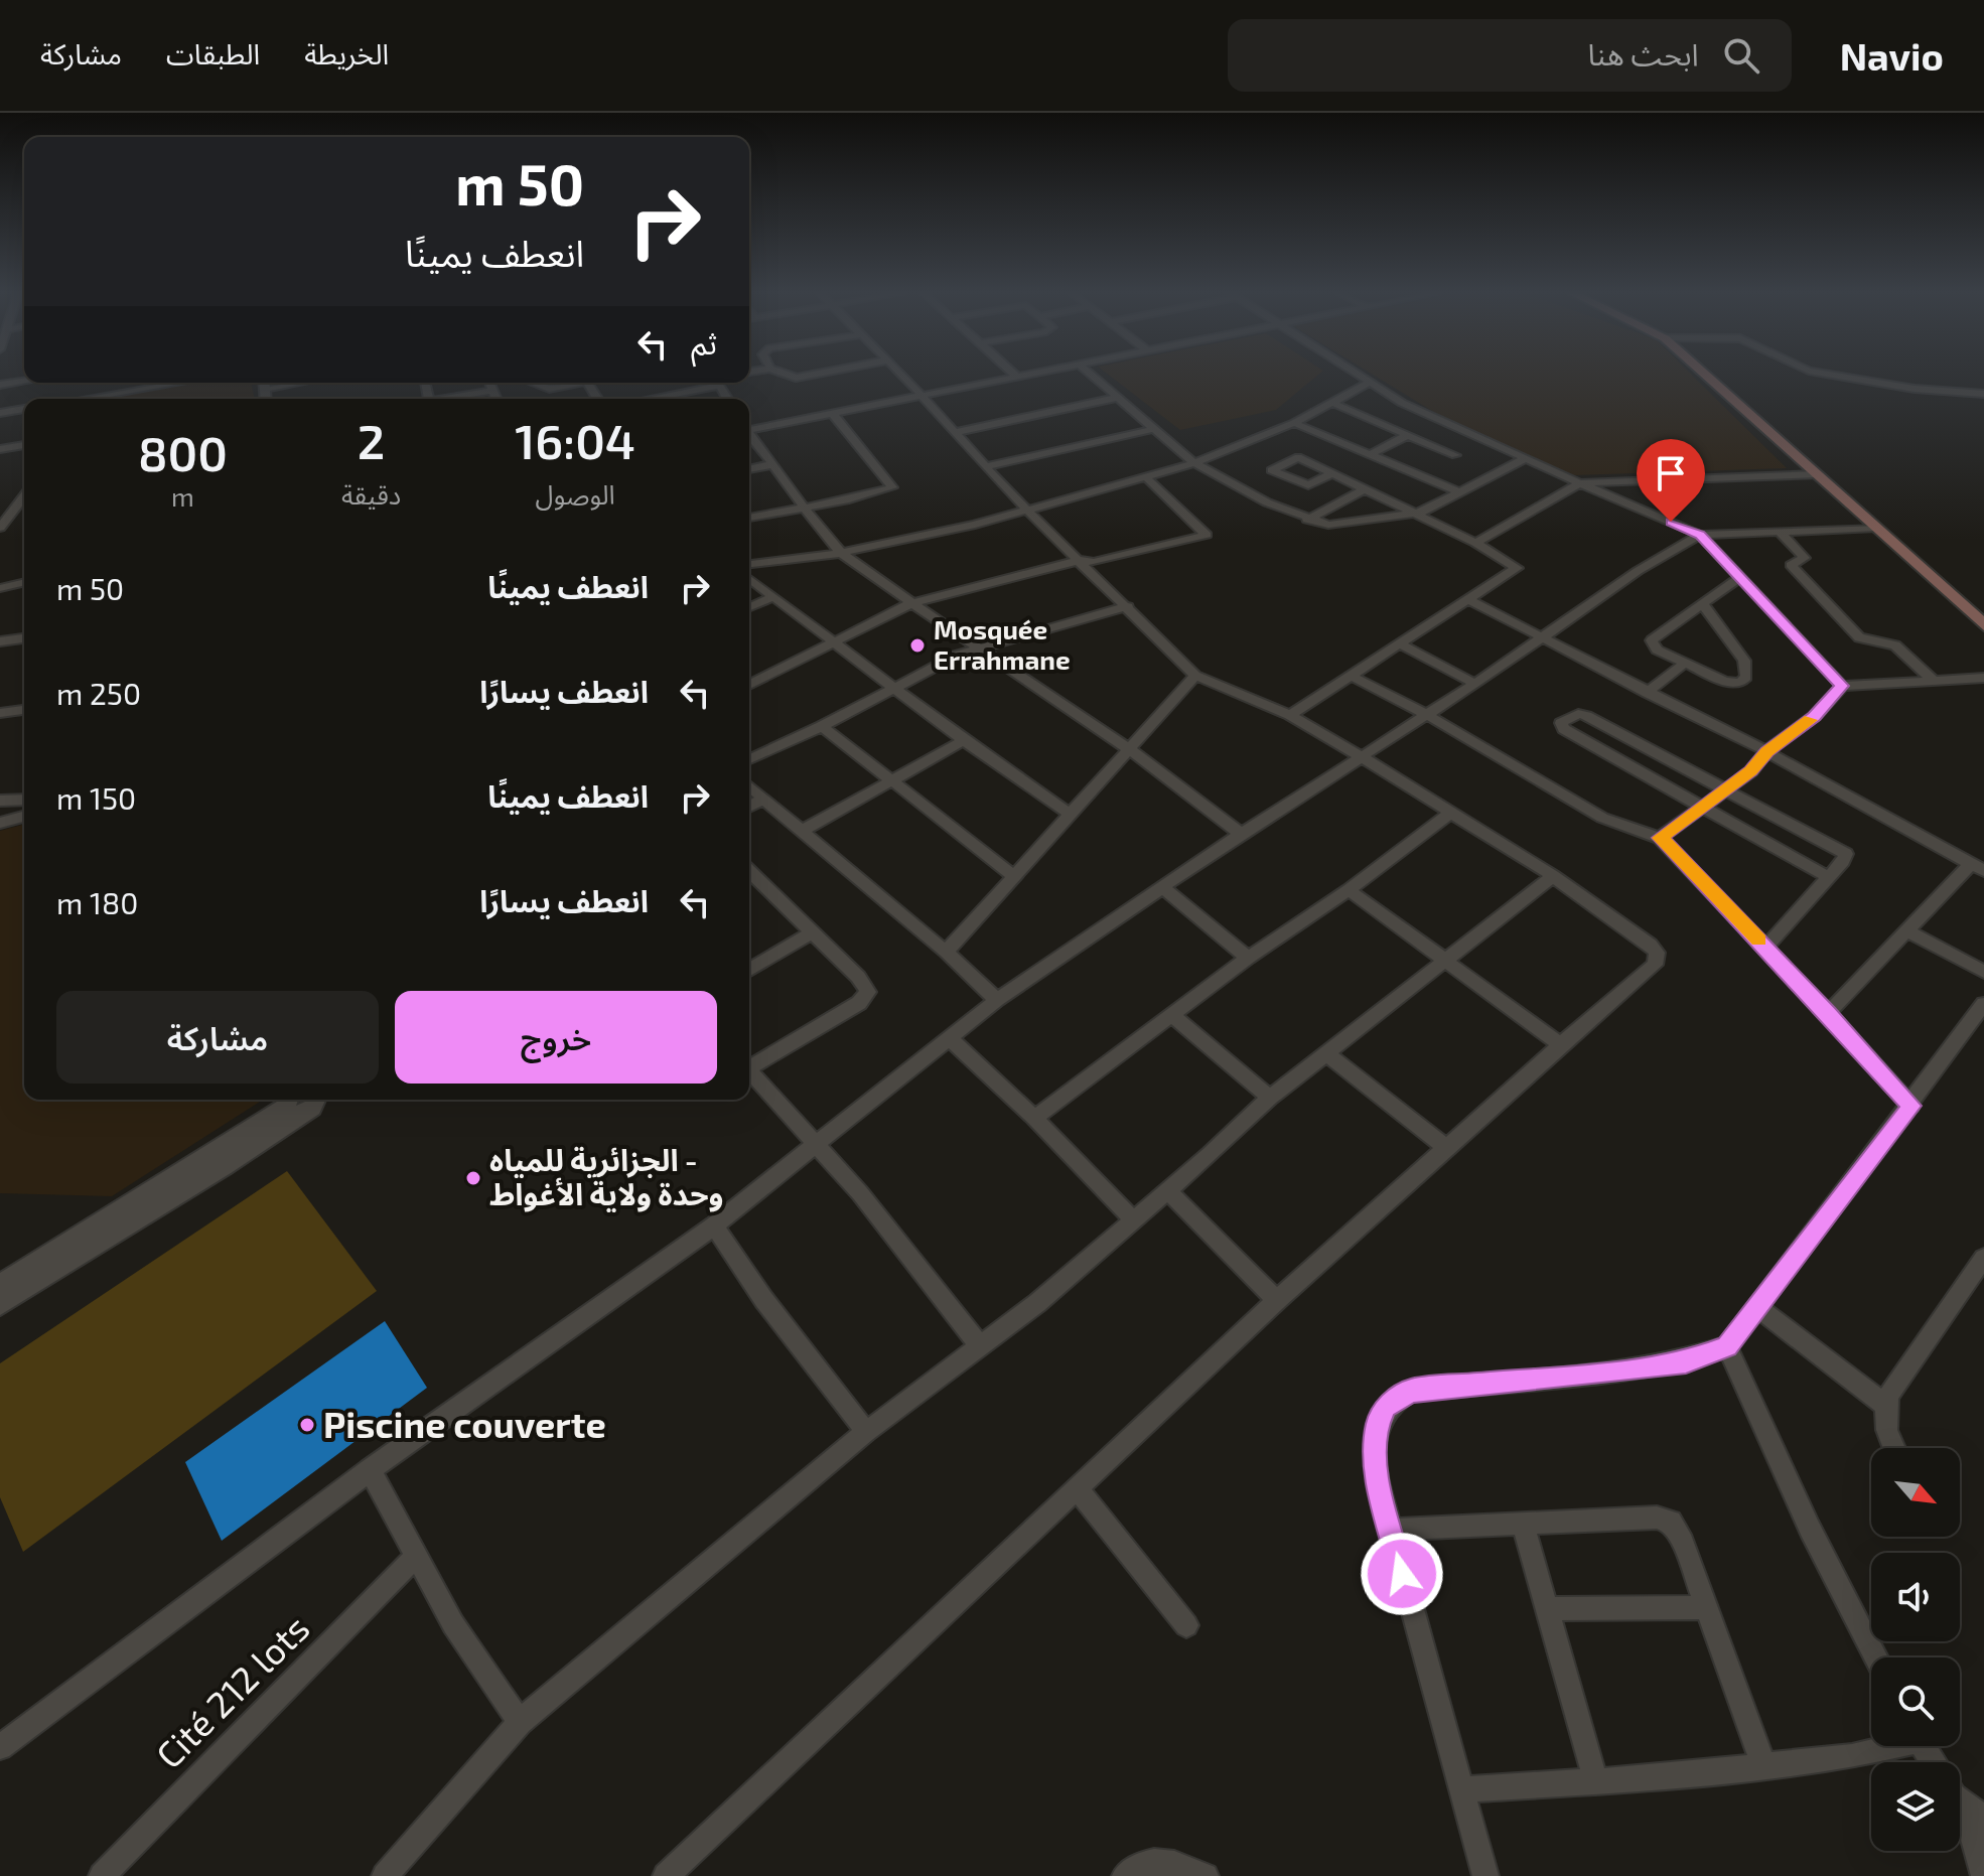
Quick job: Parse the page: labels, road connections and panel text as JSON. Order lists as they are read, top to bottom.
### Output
{
  "streets": {
    "street": ["Cité 212 lots"]
  },
  "places": ["Mosquée Errahmane", "الجزائرية للمياه - وحدة ولاية الأغواط", "Piscine couverte"],
  "north": "bottom right",
  "page": {
    "header": "Navio",
    "search": "ابحث هنا",
    "nav": ["الخريطة", "الطبقات", "مشاركة"],
    "turn": ["50 m", "انعطف يمينًا"],
    "then": "ثم",
    "eta": [
      "16:04",
      "الوصول",
      "2",
      "دقيقة",
      "800",
      "m"
    ],
    "list": [
      {
        "name": "انعطف يمينًا",
        "value": "50 m"
      },
      {
        "name": "انعطف يسارًا",
        "value": "250 m"
      },
      {
        "name": "انعطف يمينًا",
        "value": "150 m"
      },
      {
        "name": "انعطف يسارًا",
        "value": "180 m"
      }
    ],
    "buttons": ["خروج", "مشاركة"]
  }
}
